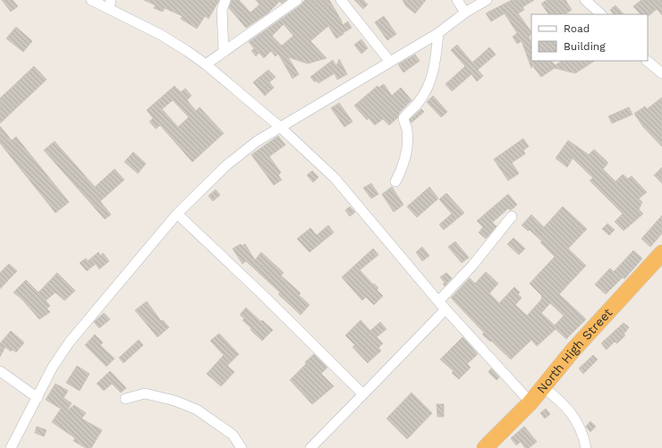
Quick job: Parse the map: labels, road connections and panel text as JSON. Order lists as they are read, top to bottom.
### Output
{
  "streets": {
    "highway": ["North High Street"]
  },
  "legend": ["Road", "Building"]
}
